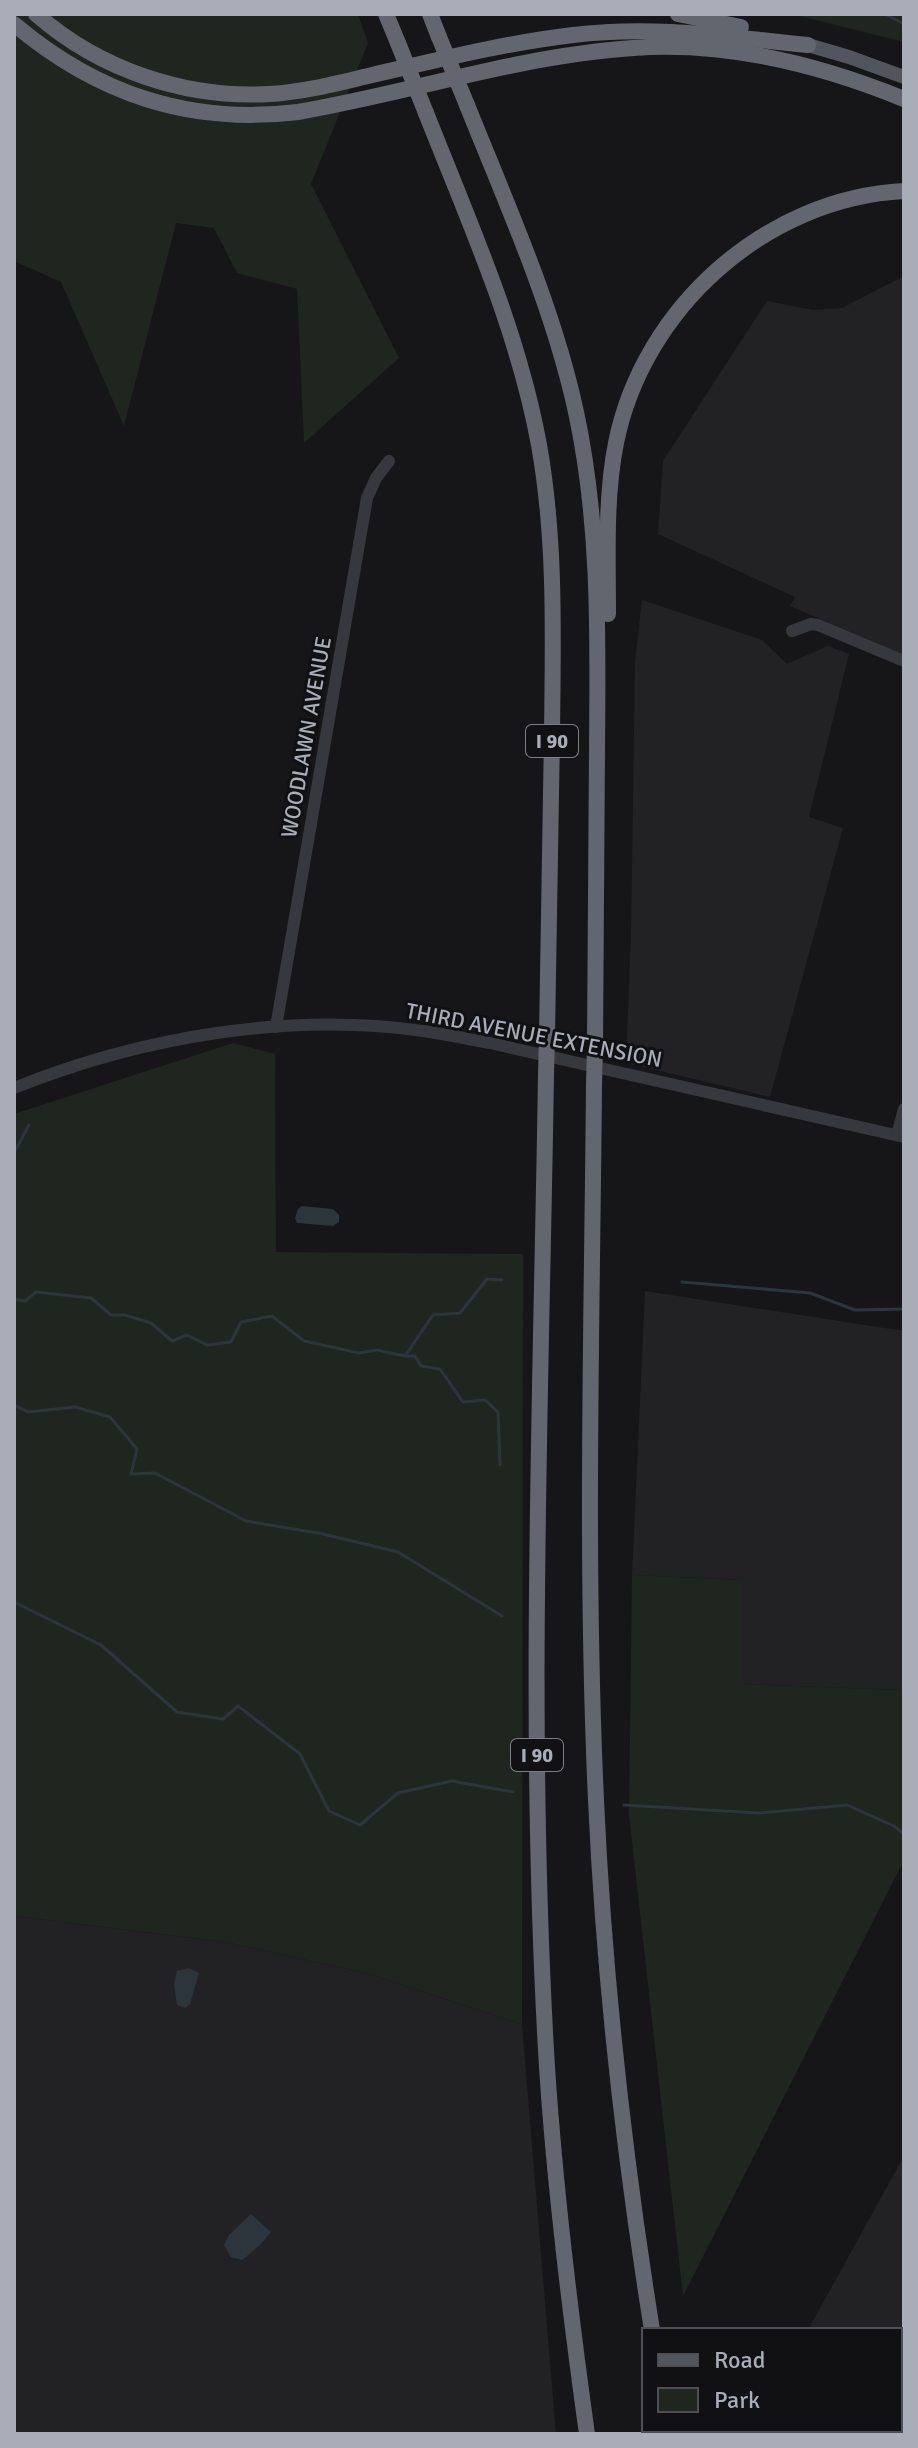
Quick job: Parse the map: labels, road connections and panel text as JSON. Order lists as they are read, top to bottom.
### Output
{
  "streets": {
    "highway": ["I 90"],
    "street": ["WOODLAWN AVENUE", "THIRD AVENUE EXTENSION"]
  },
  "crossings": [
    ["WOODLAWN AVENUE", "THIRD AVENUE EXTENSION"]
  ],
  "legend": ["Road", "Park"]
}
